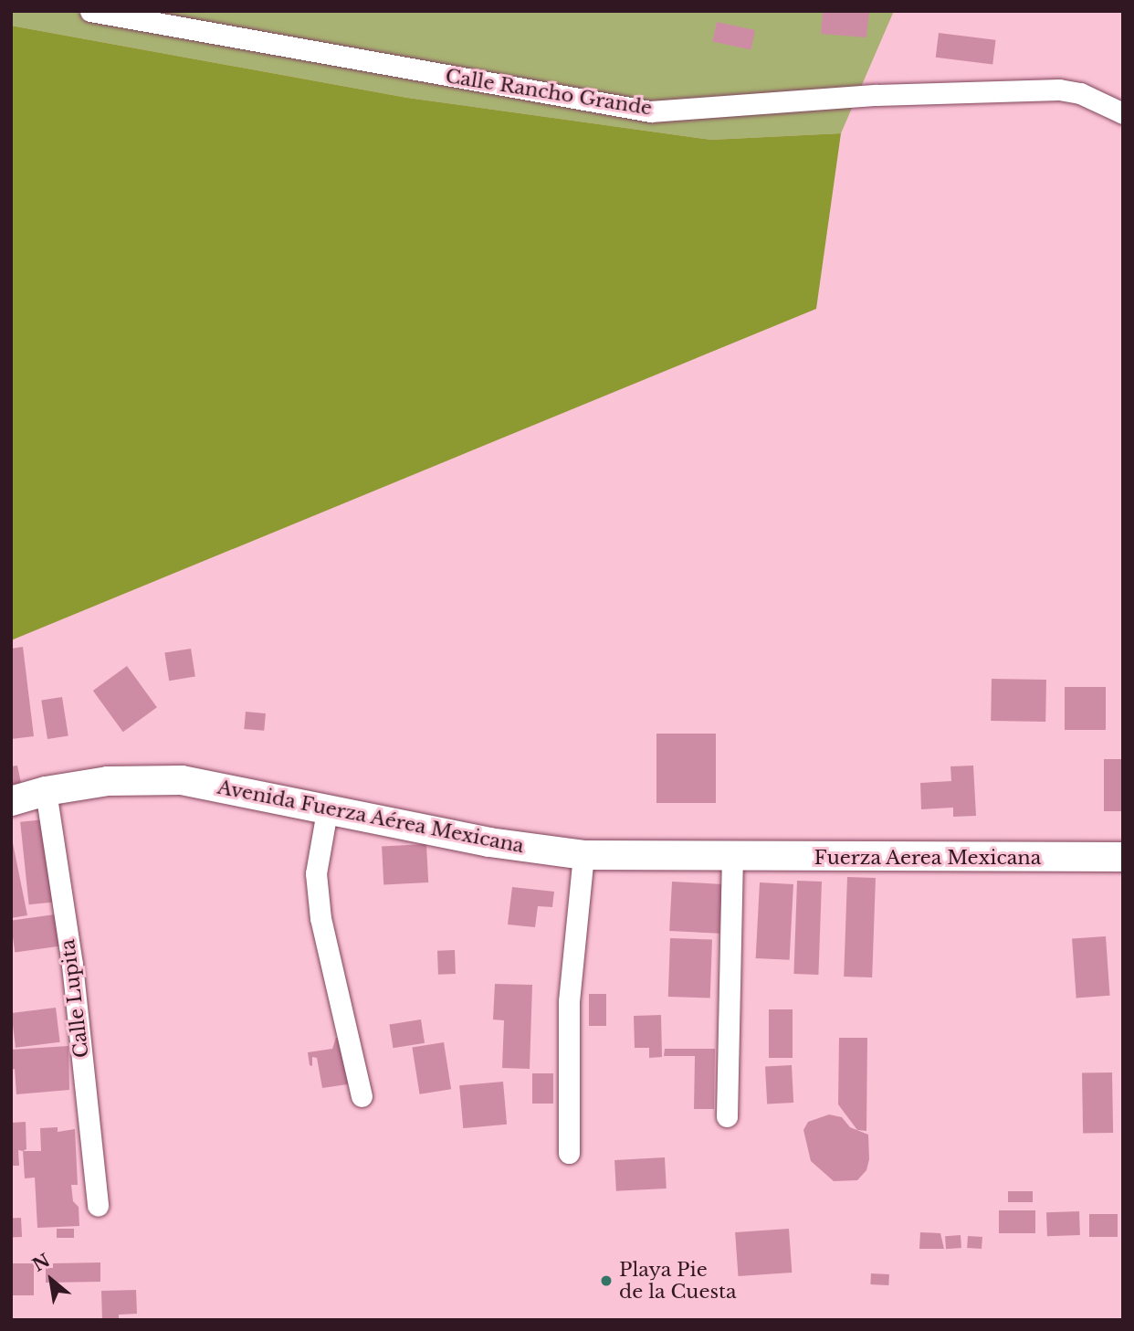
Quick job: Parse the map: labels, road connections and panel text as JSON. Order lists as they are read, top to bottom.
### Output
{
  "streets": {
    "main road": ["Avenida Fuerza Aérea Mexicana", "Fuerza Aerea Mexicana"],
    "street": ["Calle Rancho Grande", "Calle Lupita"]
  },
  "crossings": [
    ["Avenida Fuerza Aérea Mexicana", "Fuerza Aerea Mexicana"],
    ["Avenida Fuerza Aérea Mexicana", "Calle Lupita"]
  ],
  "places": ["Playa Pie de la Cuesta"],
  "north": "top left"
}
